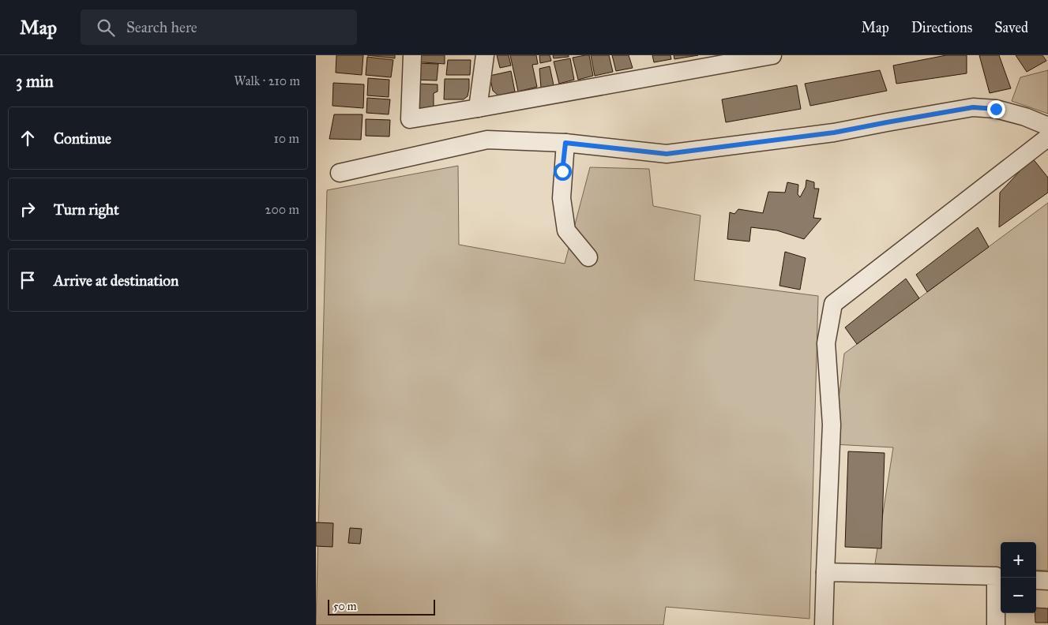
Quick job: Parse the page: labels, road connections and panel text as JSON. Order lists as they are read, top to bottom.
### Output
{
  "scale_bar": "50 m",
  "page": {
    "header": "Map",
    "search": "Search here",
    "nav": ["Map", "Directions", "Saved"],
    "heading": ["3 min", "Walk · 210 m"],
    "list": [
      ["Continue", "10 m"],
      ["Turn right", "200 m"],
      "Arrive at destination"
    ],
    "map_buttons": ["+", "−"],
    "scale": "50 m"
  }
}
